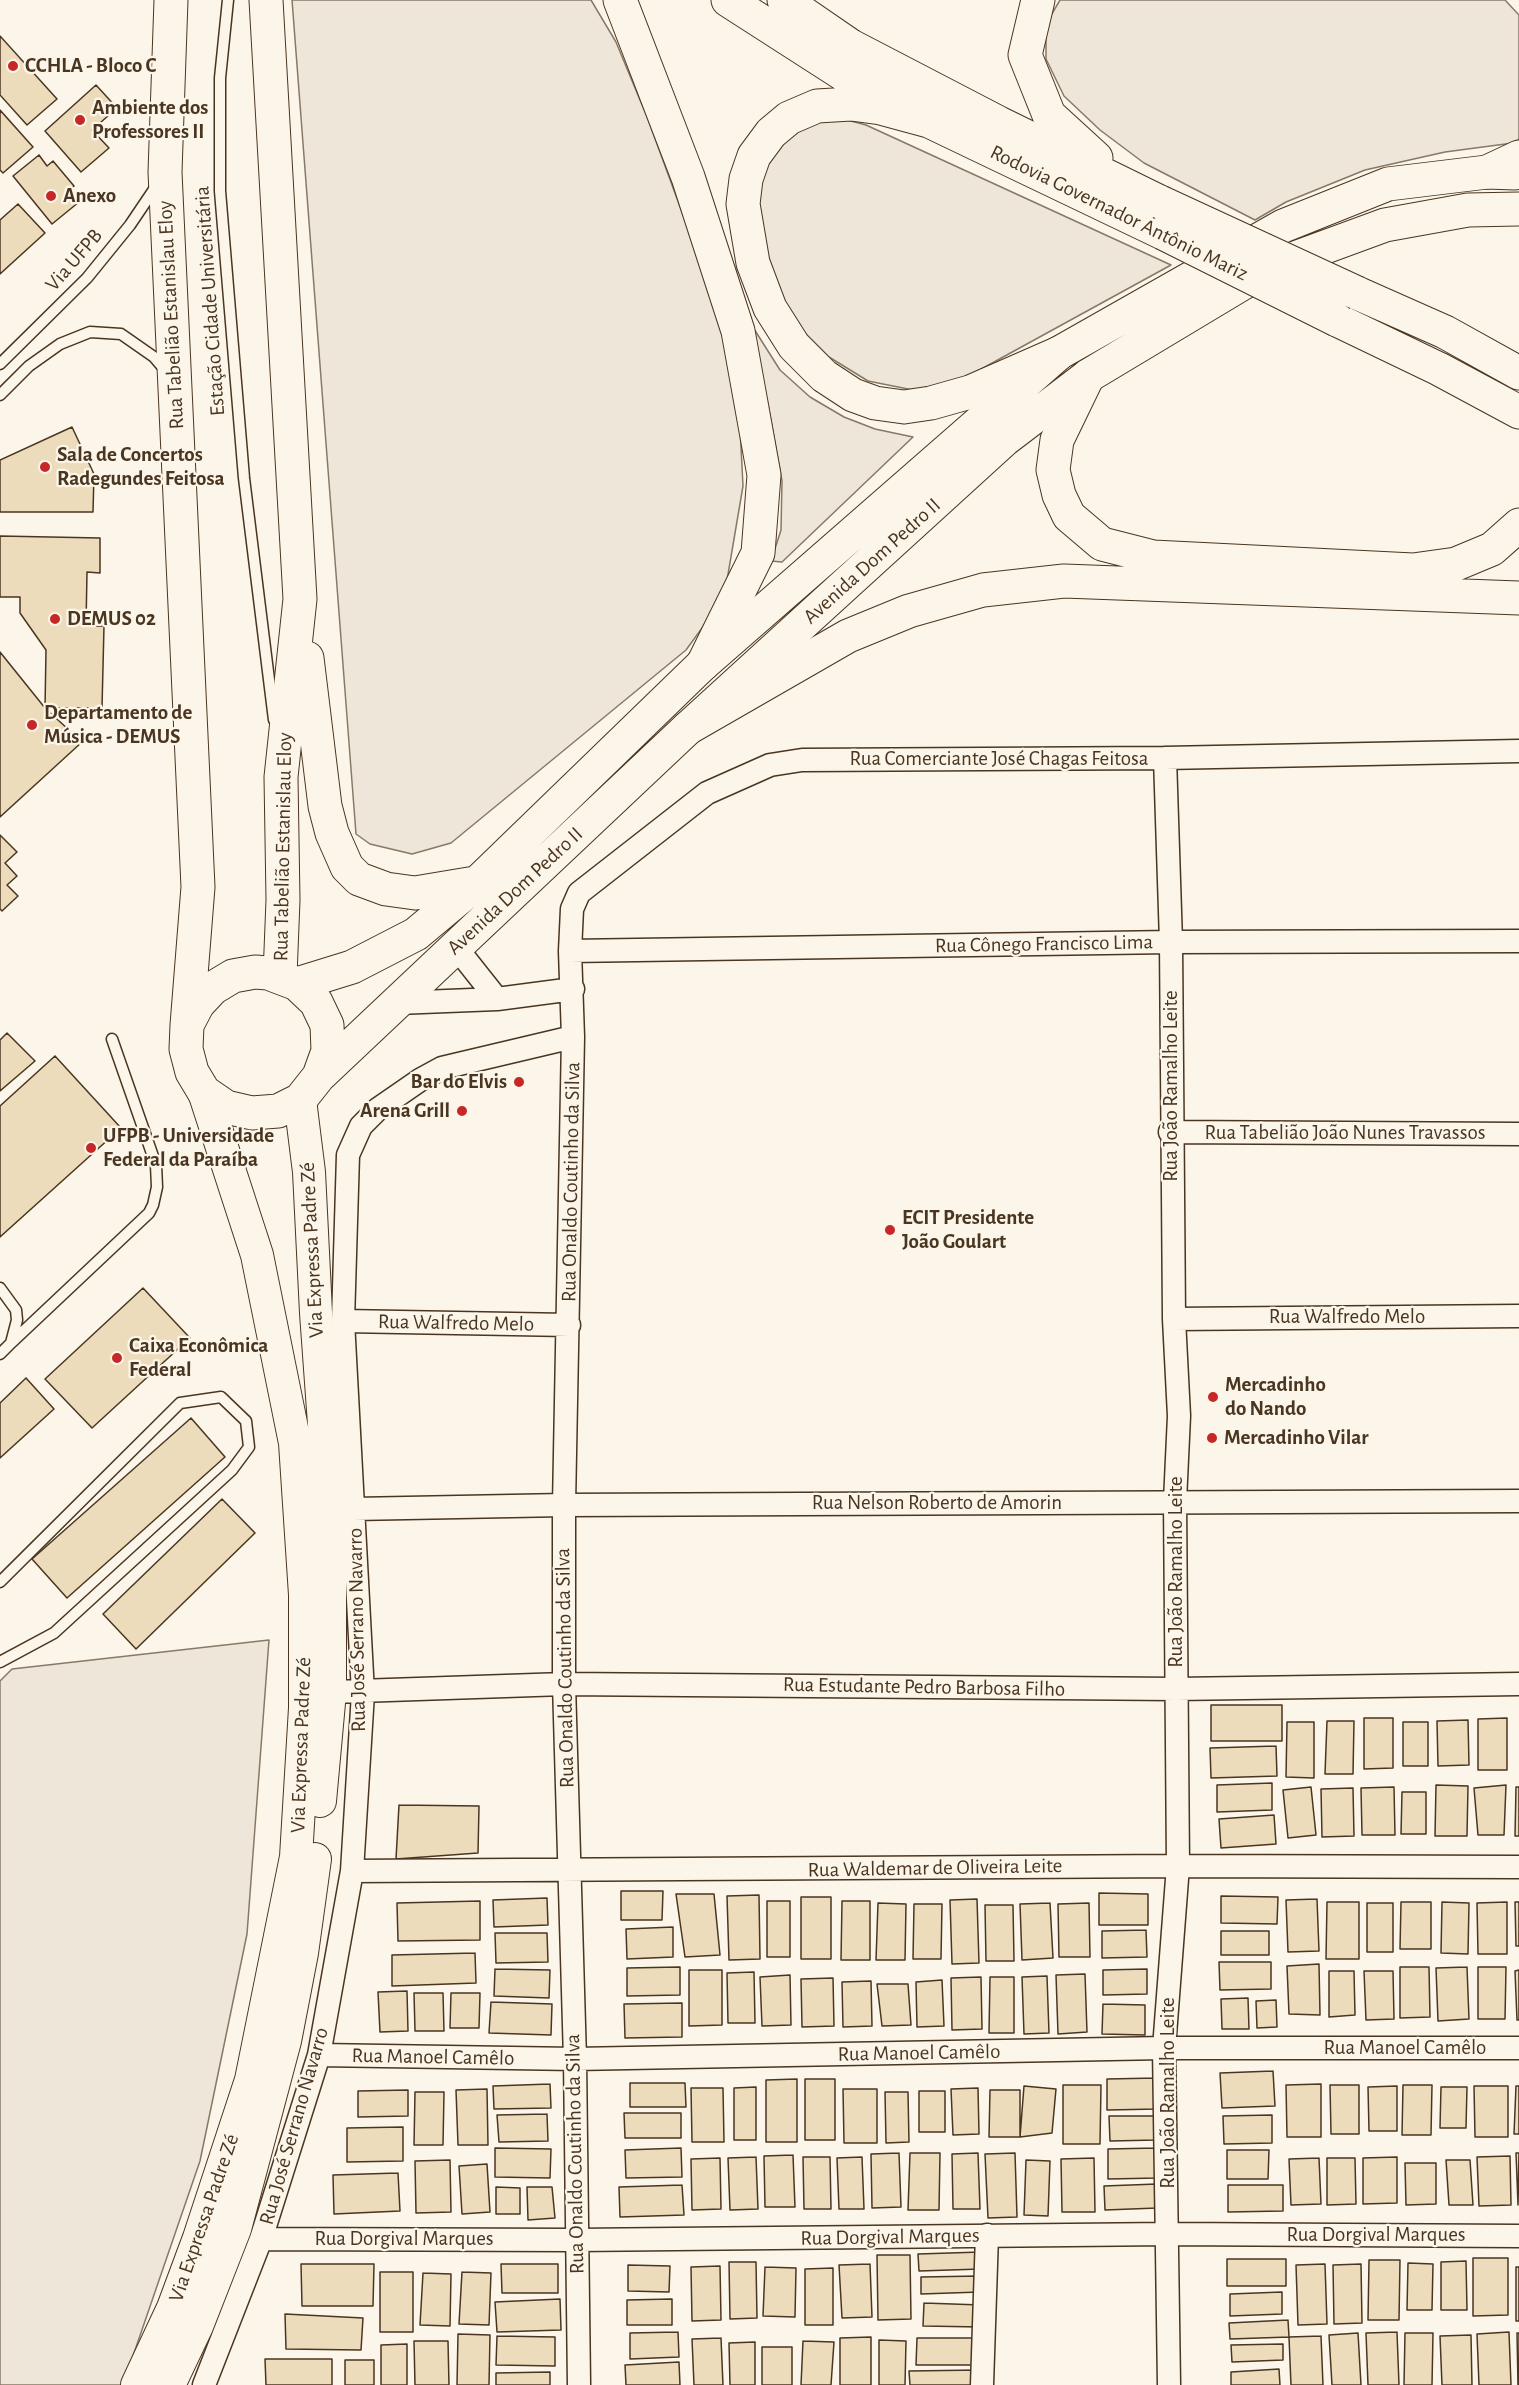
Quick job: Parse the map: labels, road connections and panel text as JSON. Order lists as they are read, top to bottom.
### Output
{
  "streets": {
    "main road": [
      "Rodovia Governador Antônio Mariz",
      "Rua Tabelião Estanislau Eloy",
      "Avenida Dom Pedro II",
      "Via Expressa Padre Zé"
    ],
    "street": [
      "Rua Comerciante José Chagas Feitosa",
      "Rua Cônego Francisco Lima",
      "Rua João Ramalho Leite",
      "Rua Tabelião João Nunes Travassos",
      "Rua Onaldo Coutinho da Silva",
      "Rua Walfredo Melo",
      "Rua Nelson Roberto de Amorin",
      "Rua José Serrano Navarro",
      "Rua Estudante Pedro Barbosa Filho",
      "Rua Waldemar de Oliveira Leite",
      "Rua Manoel Camêlo",
      "Rua Dorgival Marques"
    ],
    "lane": ["Via UFPB", "Estação Cidade Universitária"]
  },
  "crossings": [
    ["Via UFPB", "Rua Tabelião Estanislau Eloy"],
    ["Estação Cidade Universitária", "Rua Tabelião Estanislau Eloy"],
    ["Rua Tabelião Estanislau Eloy", "Avenida Dom Pedro II"],
    ["Rua Tabelião Estanislau Eloy", "Via Expressa Padre Zé"],
    ["Avenida Dom Pedro II", "Via Expressa Padre Zé"],
    ["Rua Comerciante José Chagas Feitosa", "Rua Cônego Francisco Lima"],
    ["Rua Comerciante José Chagas Feitosa", "Rua João Ramalho Leite"],
    ["Rua Comerciante José Chagas Feitosa", "Rua Onaldo Coutinho da Silva"],
    ["Rua Cônego Francisco Lima", "Rua João Ramalho Leite"],
    ["Rua Cônego Francisco Lima", "Rua Onaldo Coutinho da Silva"],
    ["Rua João Ramalho Leite", "Rua Tabelião João Nunes Travassos"],
    ["Rua João Ramalho Leite", "Rua Walfredo Melo"],
    ["Rua João Ramalho Leite", "Rua Nelson Roberto de Amorin"],
    ["Rua João Ramalho Leite", "Rua Estudante Pedro Barbosa Filho"],
    ["Rua João Ramalho Leite", "Rua Waldemar de Oliveira Leite"],
    ["Rua João Ramalho Leite", "Rua Manoel Camêlo"],
    ["Rua João Ramalho Leite", "Rua Dorgival Marques"],
    ["Rua Onaldo Coutinho da Silva", "Rua Walfredo Melo"],
    ["Rua Onaldo Coutinho da Silva", "Rua Nelson Roberto de Amorin"],
    ["Rua Onaldo Coutinho da Silva", "Rua José Serrano Navarro"],
    ["Rua Onaldo Coutinho da Silva", "Rua Estudante Pedro Barbosa Filho"],
    ["Rua Onaldo Coutinho da Silva", "Rua Waldemar de Oliveira Leite"],
    ["Rua Onaldo Coutinho da Silva", "Rua Manoel Camêlo"],
    ["Rua Onaldo Coutinho da Silva", "Rua Dorgival Marques"],
    ["Via Expressa Padre Zé", "Rua Estudante Pedro Barbosa Filho"],
    ["Rua Walfredo Melo", "Rua José Serrano Navarro"],
    ["Rua Nelson Roberto de Amorin", "Rua José Serrano Navarro"],
    ["Rua José Serrano Navarro", "Rua Estudante Pedro Barbosa Filho"],
    ["Rua José Serrano Navarro", "Rua Waldemar de Oliveira Leite"],
    ["Rua José Serrano Navarro", "Rua Manoel Camêlo"],
    ["Rua José Serrano Navarro", "Rua Dorgival Marques"]
  ],
  "places": [
    "CCHLA - Bloco C",
    "Ambiente dos Professores II",
    "Anexo",
    "Sala de Concertos Radegundes Feitosa",
    "DEMUS 02",
    "Departamento de Música - DEMUS",
    "Bar do Elvis",
    "Arena Grill",
    "UFPB - Universidade Federal da Paraíba",
    "ECIT Presidente João Goulart",
    "Caixa Econômica Federal",
    "Mercadinho do Nando",
    "Mercadinho Vilar"
  ]
}
